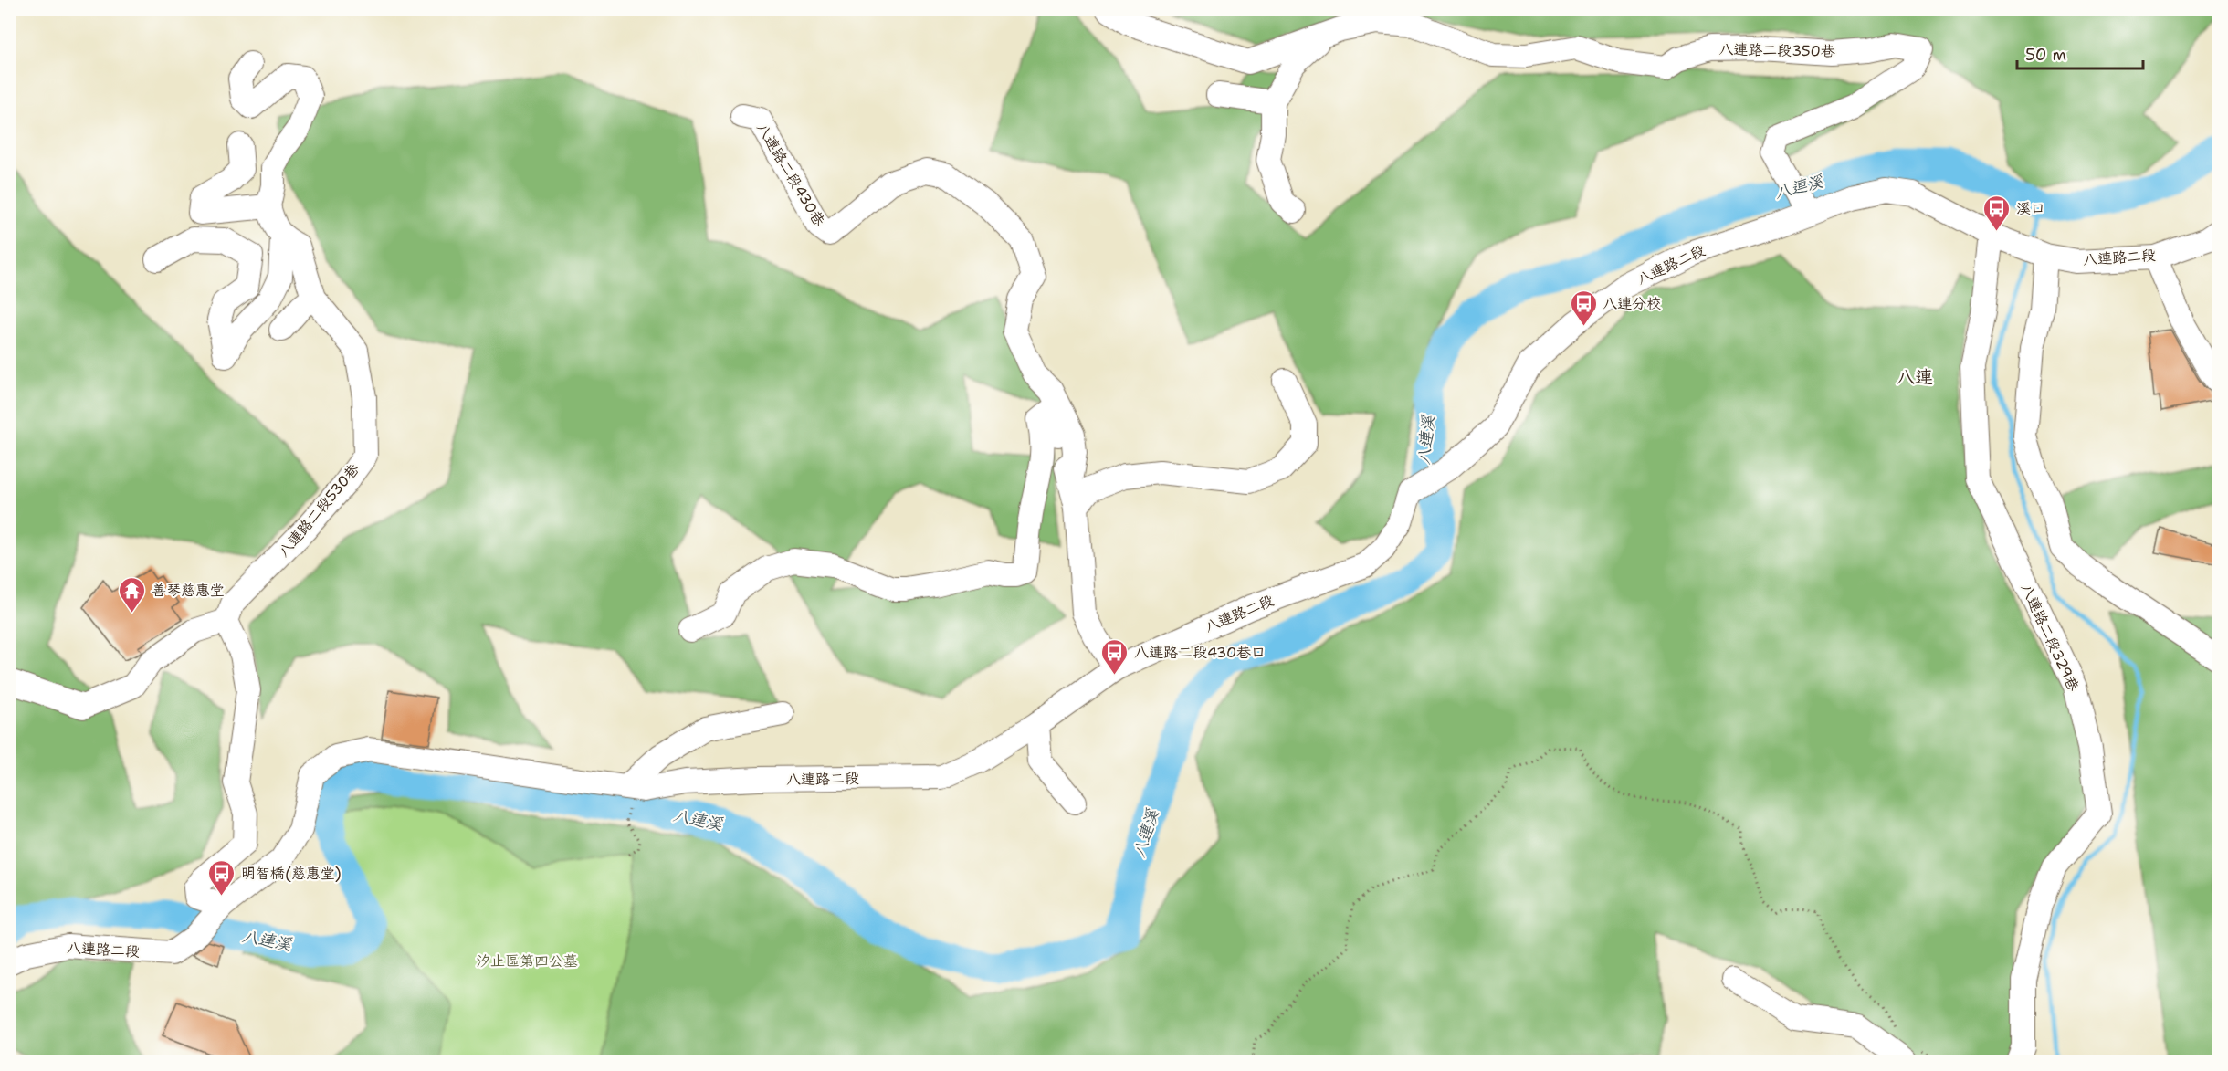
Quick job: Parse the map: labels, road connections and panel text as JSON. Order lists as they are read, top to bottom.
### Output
{
  "streets": {
    "street": [
      "八連路二段350巷",
      "八連路二段430巷",
      "八連路二段",
      "八連路二段530巷",
      "八連路二段329巷"
    ]
  },
  "crossings": [
    ["八連路二段350巷", "八連路二段"],
    ["八連路二段430巷", "八連路二段"],
    ["八連路二段", "八連路二段329巷"]
  ],
  "districts": ["八連"],
  "water": ["八連溪"],
  "parks": ["汐止區第四公墓"],
  "places": {
    "bus stop": [
      "溪口",
      "八連分校",
      "八連路二段430巷口",
      "明智橋(慈惠堂)"
    ],
    "temple": ["善琴慈惠堂"]
  },
  "scale_bar": "50 m"
}
